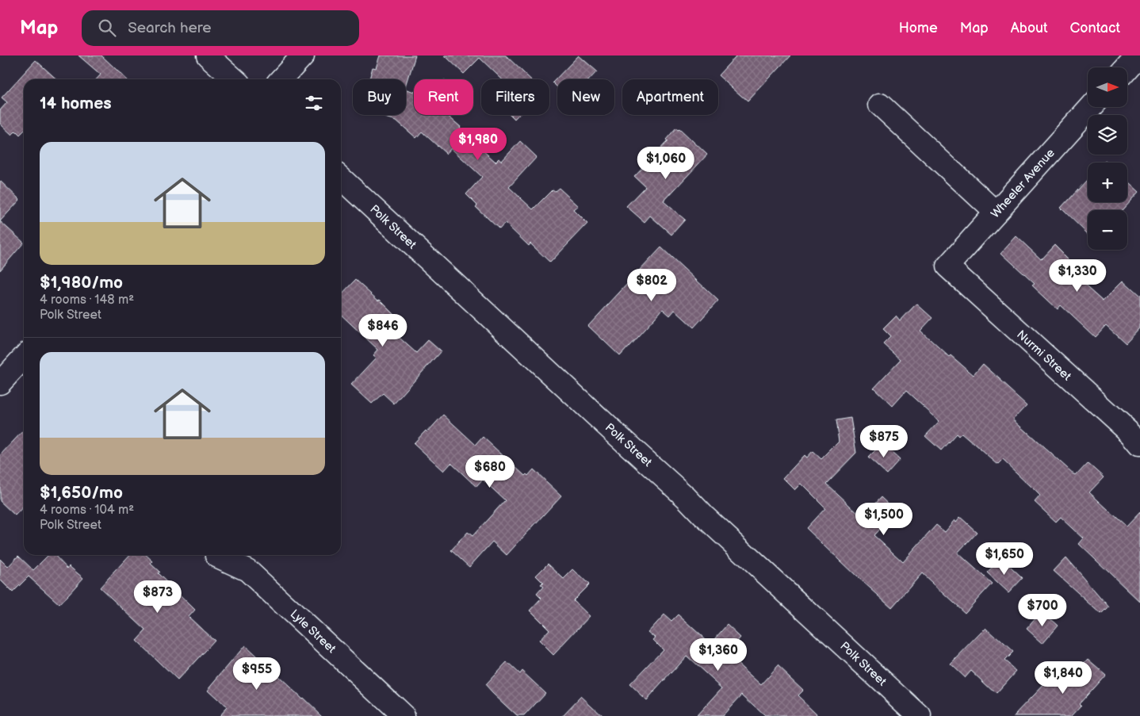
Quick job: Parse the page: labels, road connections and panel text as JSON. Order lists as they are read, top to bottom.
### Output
{
  "streets": {
    "street": [
      "Wheeler Avenue",
      "Polk Street",
      "Nurmi Street",
      "Lyle Street"
    ]
  },
  "crossings": [
    ["Wheeler Avenue", "Nurmi Street"]
  ],
  "north": "right",
  "page": {
    "header": "Map",
    "search": "Search here",
    "nav": [
      "Home",
      "Map",
      "About",
      "Contact"
    ],
    "map_buttons": ["+", "−"],
    "chip": [
      "Buy",
      "Rent",
      "Filters",
      "New",
      "Apartment"
    ],
    "heading": "14 homes",
    "list": [
      {
        "name": "$1,980/mo",
        "note": "4 rooms · 148 m² · Polk Street"
      },
      {
        "name": "$1,650/mo",
        "note": "4 rooms · 104 m² · Polk Street"
      }
    ],
    "price": [
      "$1,980",
      "$1,060",
      "$1,330",
      "$802",
      "$846",
      "$875",
      "$680",
      "$1,500",
      "$1,650",
      "$873",
      "$700",
      "$1,360",
      "$955",
      "$1,840"
    ]
  }
}
